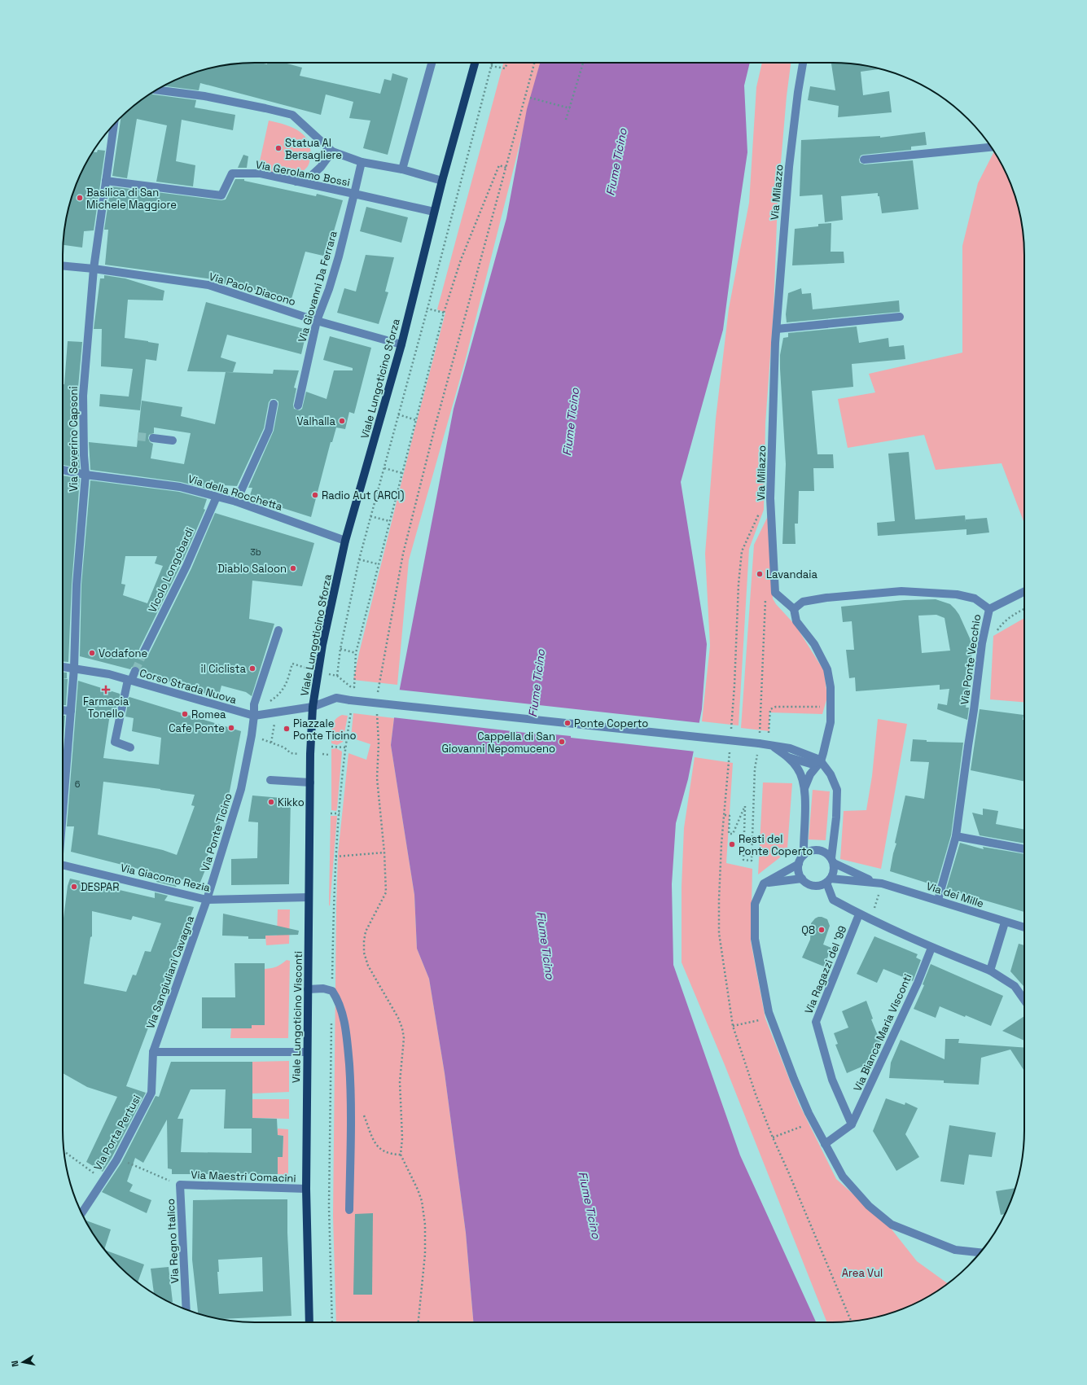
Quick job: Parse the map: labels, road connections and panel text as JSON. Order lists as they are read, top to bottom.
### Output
{
  "streets": {
    "main road": ["Viale Lungoticino Sforza", "Viale Lungoticino Visconti"],
    "street": [
      "Via Gerolamo Bossi",
      "Via Milazzo",
      "Via Giovanni Da Ferrara",
      "Via Paolo Diacono",
      "Via Severino Capsoni",
      "Via della Rocchetta",
      "Vicolo Longobardi",
      "Via Ponte Vecchio",
      "Corso Strada Nuova",
      "Via Ponte Ticino",
      "Via Giacomo Rezia",
      "Via dei Mille",
      "Via Ragazzi del '99",
      "Via Sangiuliani Cavagna",
      "Via Bianca Maria Visconti",
      "Via Porta Pertusi",
      "Via Maestri Comacini",
      "Via Regno Italico"
    ]
  },
  "crossings": [
    ["Via Gerolamo Bossi", "Via Giovanni Da Ferrara"],
    ["Via Gerolamo Bossi", "Viale Lungoticino Sforza"],
    ["Via Gerolamo Bossi", "Via Severino Capsoni"],
    ["Via Milazzo", "Via Ponte Vecchio"],
    ["Via Giovanni Da Ferrara", "Via Paolo Diacono"],
    ["Via Paolo Diacono", "Viale Lungoticino Sforza"],
    ["Via Paolo Diacono", "Via Severino Capsoni"],
    ["Viale Lungoticino Sforza", "Via della Rocchetta"],
    ["Viale Lungoticino Sforza", "Corso Strada Nuova"],
    ["Viale Lungoticino Sforza", "Viale Lungoticino Visconti"],
    ["Via Severino Capsoni", "Via della Rocchetta"],
    ["Via Severino Capsoni", "Corso Strada Nuova"],
    ["Via della Rocchetta", "Vicolo Longobardi"],
    ["Via Ponte Vecchio", "Via dei Mille"],
    ["Corso Strada Nuova", "Viale Lungoticino Visconti"],
    ["Via Ponte Ticino", "Via Giacomo Rezia"],
    ["Via Ponte Ticino", "Via Sangiuliani Cavagna"],
    ["Via Giacomo Rezia", "Via Sangiuliani Cavagna"],
    ["Via Giacomo Rezia", "Viale Lungoticino Visconti"],
    ["Via Ragazzi del '99", "Via Bianca Maria Visconti"],
    ["Via Sangiuliani Cavagna", "Via Porta Pertusi"],
    ["Viale Lungoticino Visconti", "Via Maestri Comacini"],
    ["Via Maestri Comacini", "Via Regno Italico"]
  ],
  "water": ["Fiume Ticino"],
  "parks": ["Area Vul"],
  "places": {
    "other": [
      "Statua Al Bersagliere",
      "Basilica di San Michele Maggiore",
      "Valhalla",
      "Radio Aut (ARCI)",
      "Diablo Saloon",
      "Lavandaia",
      "Vodafone",
      "il Ciclista",
      "Romea",
      "Ponte Coperto",
      "Cafe Ponte",
      "Piazzale Ponte Ticino",
      "Cappella di San Giovanni Nepomuceno",
      "Kikko",
      "Resti del Ponte Coperto",
      "DESPAR",
      "Q8"
    ],
    "health": ["Farmacia Tonello"]
  },
  "house_numbers": ["3b", "6"],
  "north": "left"
}
